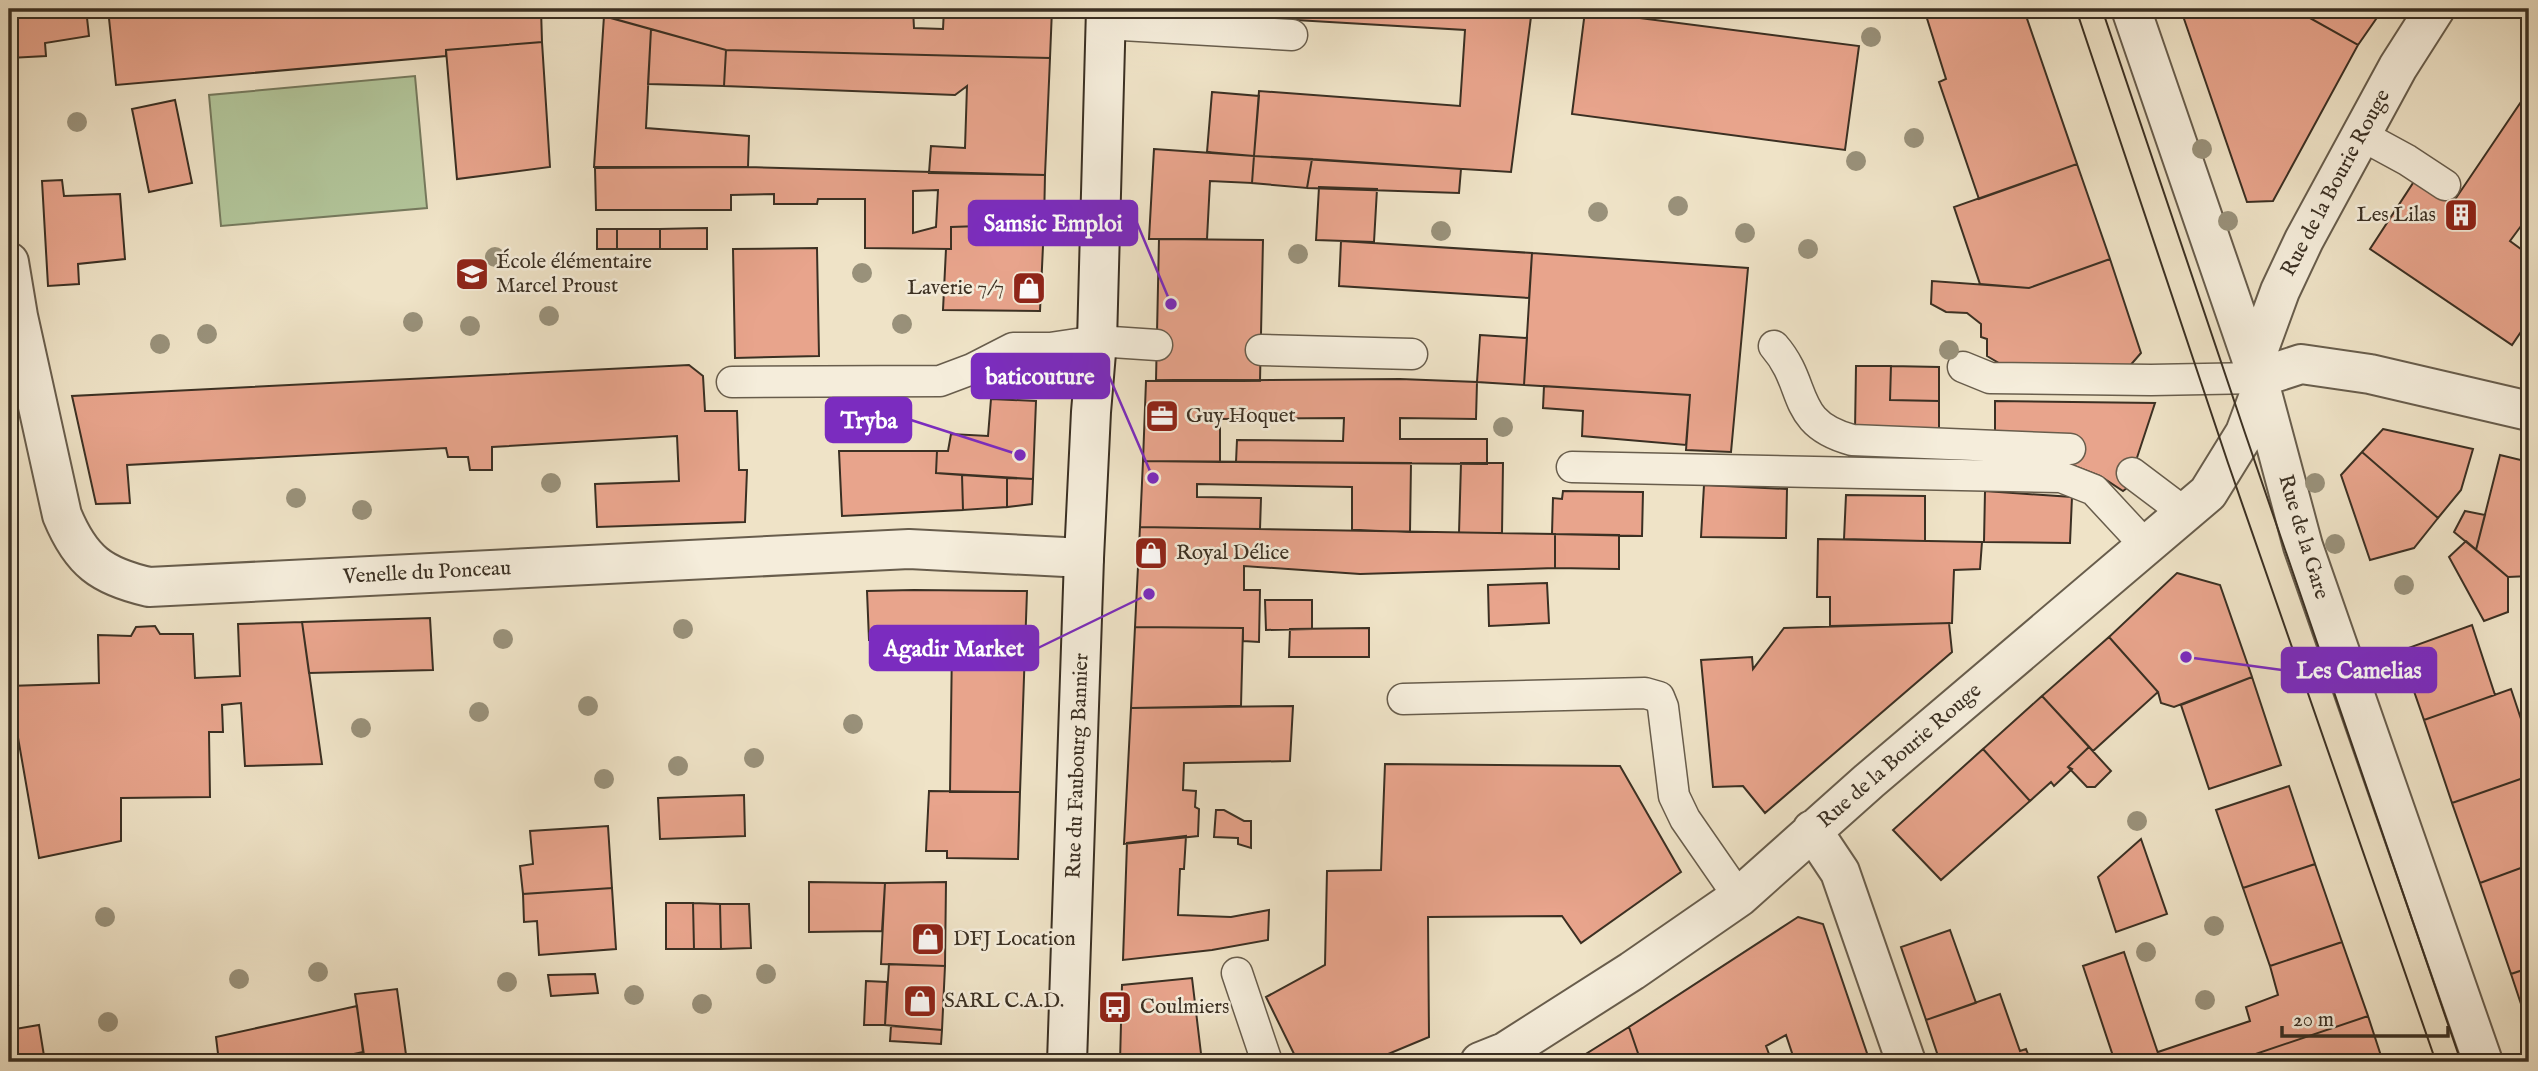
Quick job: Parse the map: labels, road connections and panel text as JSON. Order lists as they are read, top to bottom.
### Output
{
  "streets": {
    "street": [
      "Rue de la Bourie Rouge",
      "Rue de la Gare",
      "Venelle du Ponceau",
      "Rue du Faubourg Bannier"
    ]
  },
  "crossings": [
    ["Rue de la Bourie Rouge", "Rue de la Gare"],
    ["Venelle du Ponceau", "Rue du Faubourg Bannier"]
  ],
  "places": {
    "building": ["Les Lilas"],
    "school or university": ["École élémentaire Marcel Proust"],
    "shop": [
      "Laverie 7/7",
      "Royal Délice",
      "DFJ Location",
      "SARL C.A.D."
    ],
    "other": [
      "Samsic Emploi",
      "Tryba",
      "baticouture",
      "Agadir Market",
      "Les Camelias"
    ],
    "office": ["Guy Hoquet"],
    "bus stop": ["Coulmiers"]
  },
  "scale_bar": "20 m"
}
